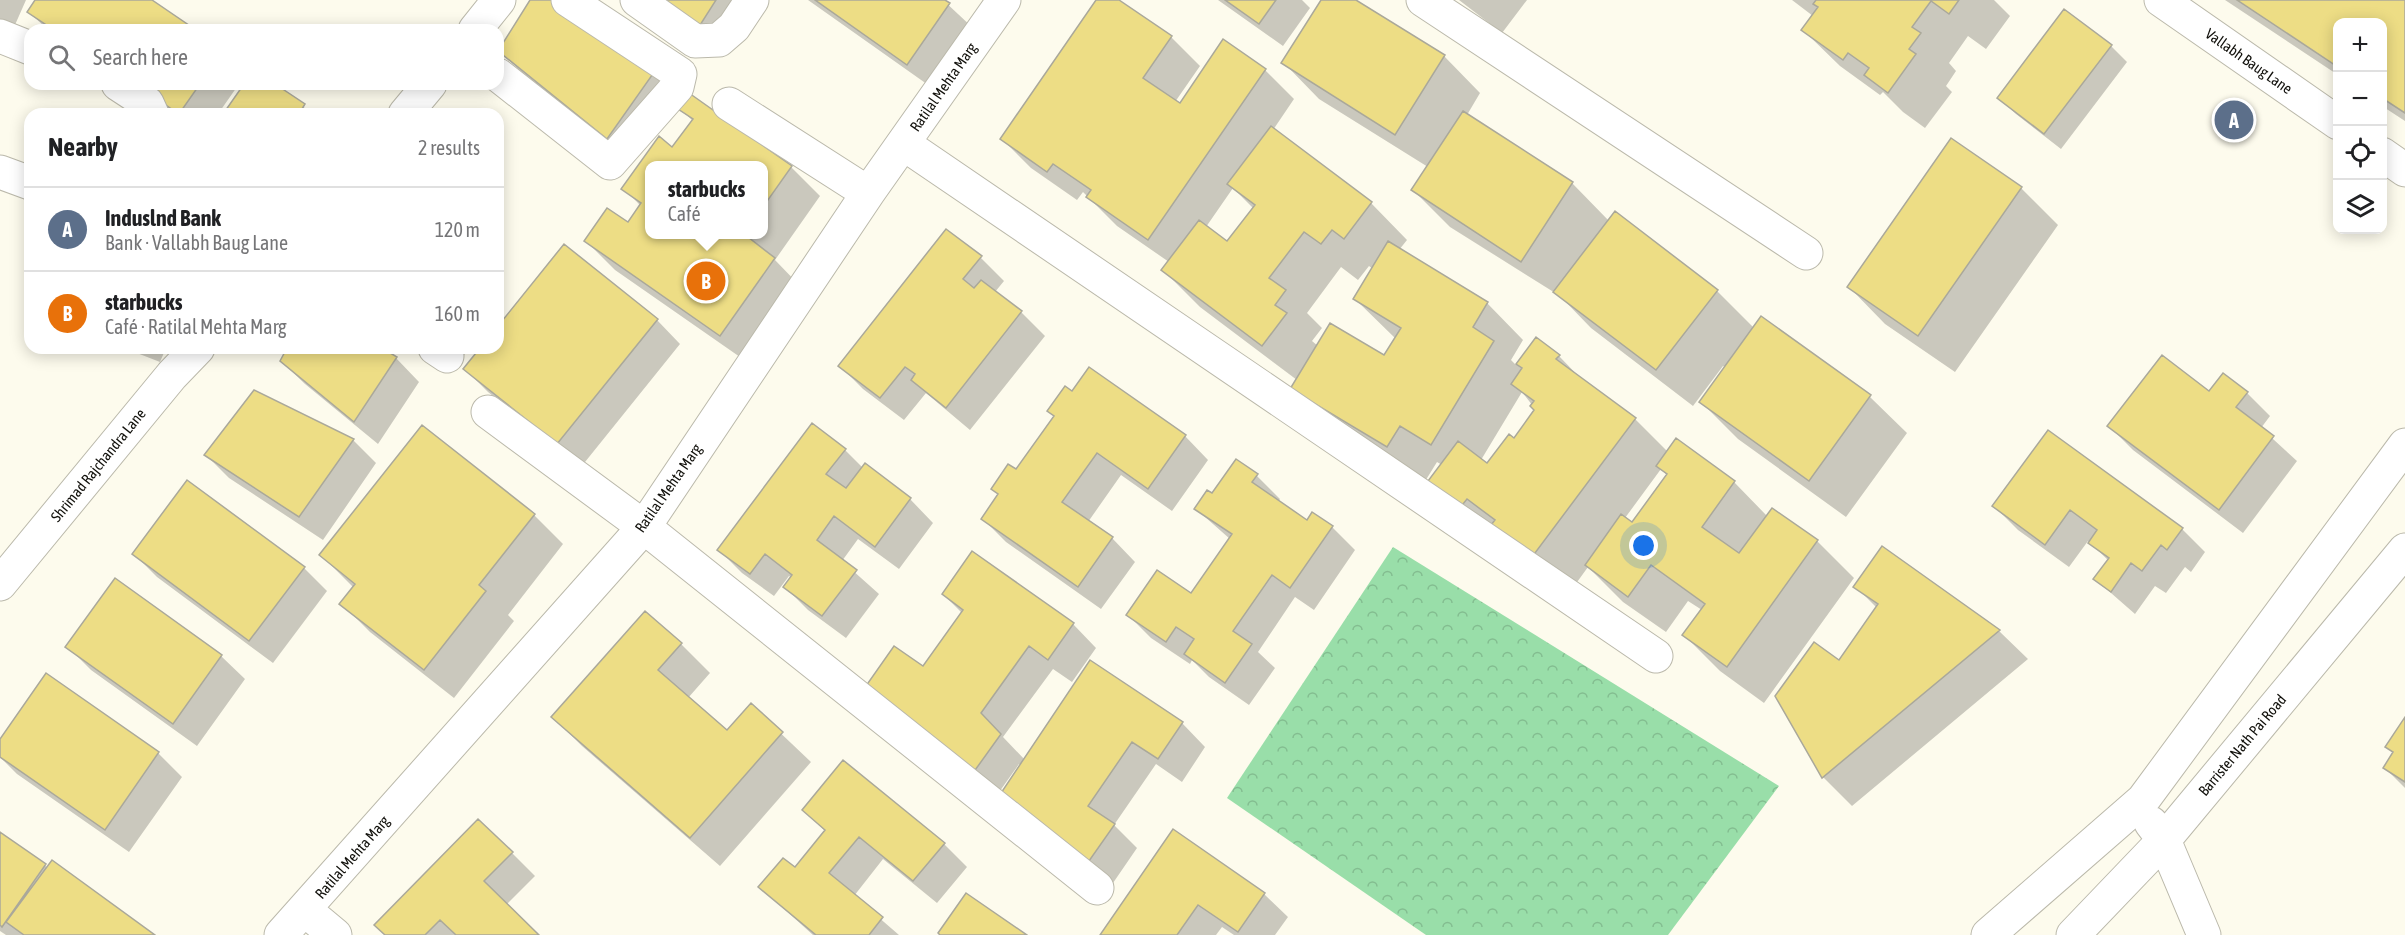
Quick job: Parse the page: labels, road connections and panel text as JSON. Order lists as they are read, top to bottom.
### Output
{
  "streets": {
    "street": [
      "Vallabh Baug Lane",
      "Ratilal Mehta Marg",
      "Shrimad Rajchandra Lane",
      "Barrister Nath Pai Road"
    ]
  },
  "page": {
    "map_buttons": ["+", "−"],
    "search": "Search here",
    "pins": ["A", "B"],
    "heading": ["Nearby", "2 results"],
    "popup": ["starbucks", "Café"],
    "list": [
      {
        "mark": "A",
        "name": "Induslnd Bank",
        "note": "Bank · Vallabh Baug Lane",
        "value": "120 m"
      },
      {
        "mark": "B",
        "name": "starbucks",
        "note": "Café · Ratilal Mehta Marg",
        "value": "160 m"
      }
    ]
  }
}
